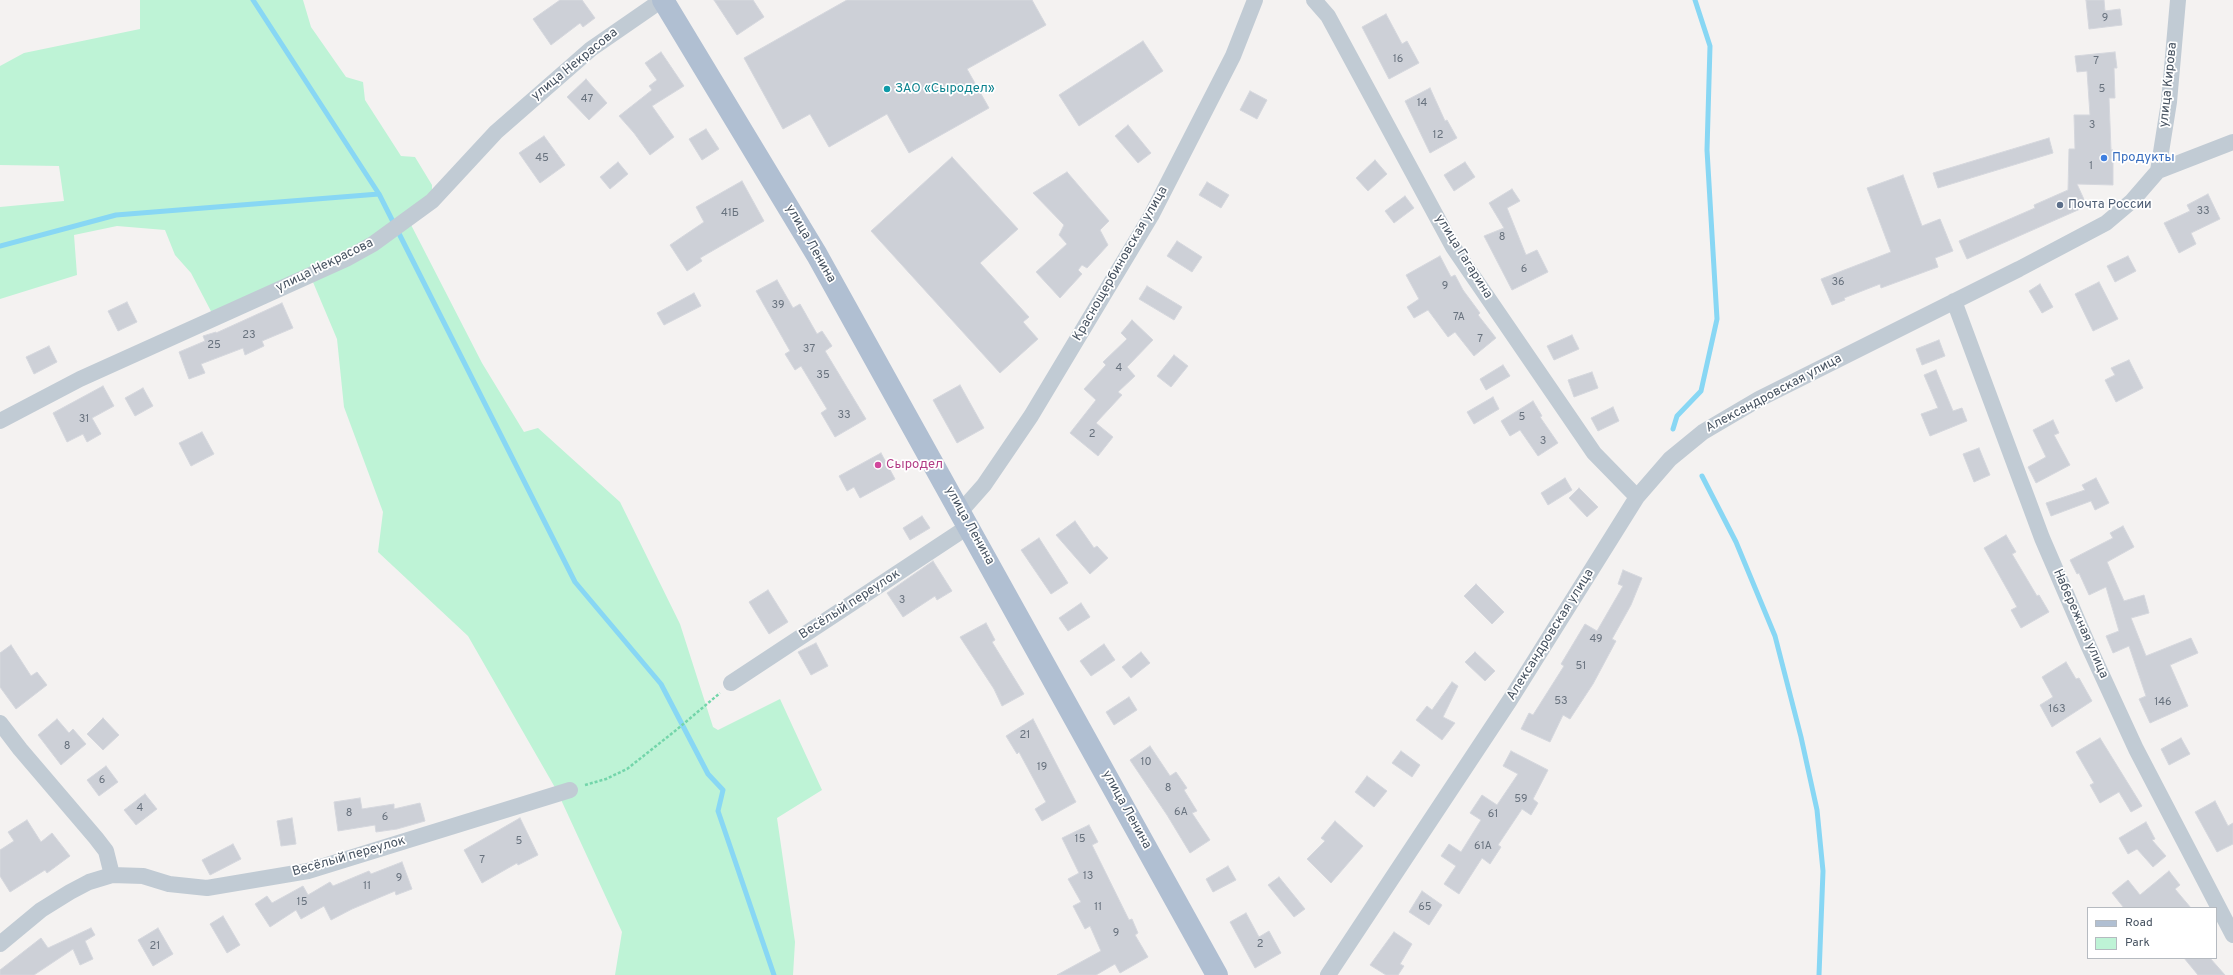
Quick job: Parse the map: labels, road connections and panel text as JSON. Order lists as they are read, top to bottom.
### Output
{
  "streets": {
    "main road": ["улица Ленина"],
    "street": [
      "улица Некрасова",
      "улица Кирова",
      "улица Гагарина",
      "Краснощербиновская улица",
      "Александровская улица",
      "Весёлый переулок",
      "Набережная улица"
    ]
  },
  "crossings": [
    ["улица Некрасова", "улица Ленина"],
    ["улица Кирова", "Александровская улица"],
    ["улица Ленина", "Краснощербиновская улица"],
    ["улица Ленина", "Весёлый переулок"],
    ["улица Гагарина", "Александровская улица"],
    ["Краснощербиновская улица", "Весёлый переулок"],
    ["Александровская улица", "Набережная улица"]
  ],
  "places": [
    "ЗАО «Сыродел»",
    "Продукты",
    "Почта России",
    "Сыродел"
  ],
  "house_numbers": [
    "9",
    "16",
    "7",
    "5",
    "47",
    "14",
    "3",
    "12",
    "45",
    "1",
    "33",
    "41Б",
    "8",
    "6",
    "36",
    "9",
    "39",
    "7А",
    "23",
    "7",
    "25",
    "37",
    "4",
    "35",
    "33",
    "5",
    "31",
    "2",
    "3",
    "3",
    "49",
    "51",
    "53",
    "146",
    "163",
    "21",
    "8",
    "10",
    "19",
    "6",
    "8",
    "59",
    "4",
    "6А",
    "8",
    "61",
    "6",
    "15",
    "5",
    "61А",
    "7",
    "13",
    "9",
    "11",
    "15",
    "11",
    "65",
    "9",
    "2",
    "21"
  ],
  "legend": ["Road", "Park"]
}
